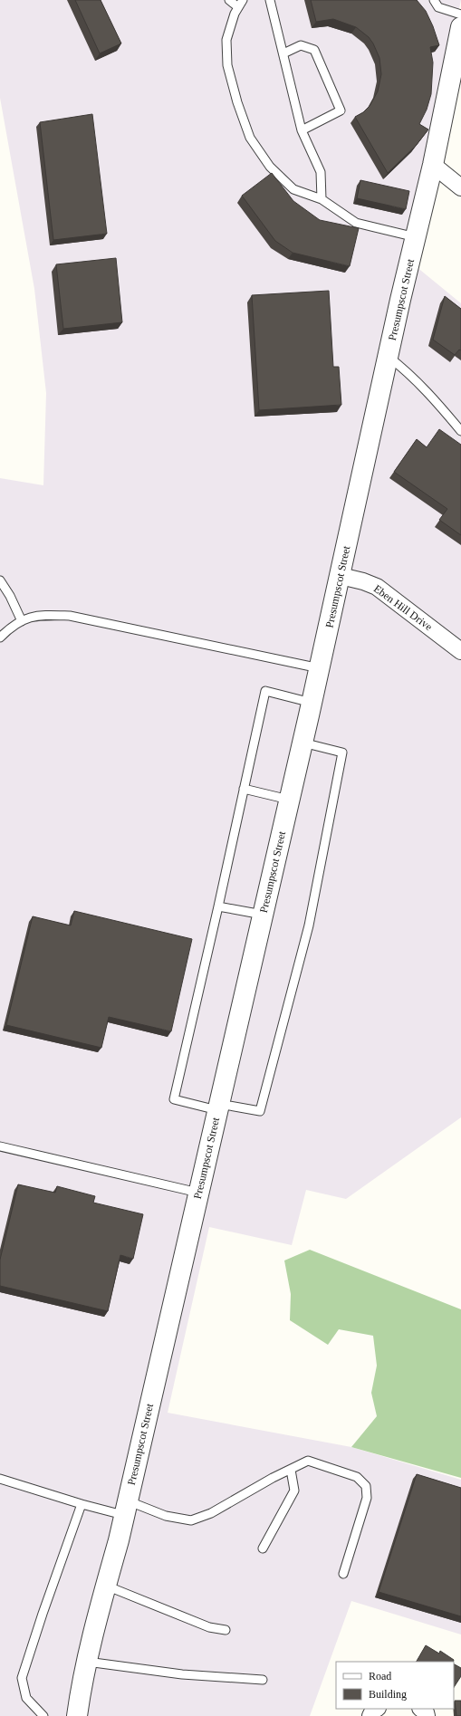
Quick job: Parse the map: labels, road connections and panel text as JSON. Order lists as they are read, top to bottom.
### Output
{
  "streets": {
    "street": ["Presumpscot Street", "Eben Hill Drive"]
  },
  "crossings": [
    ["Presumpscot Street", "Eben Hill Drive"]
  ],
  "legend": ["Road", "Building"]
}
